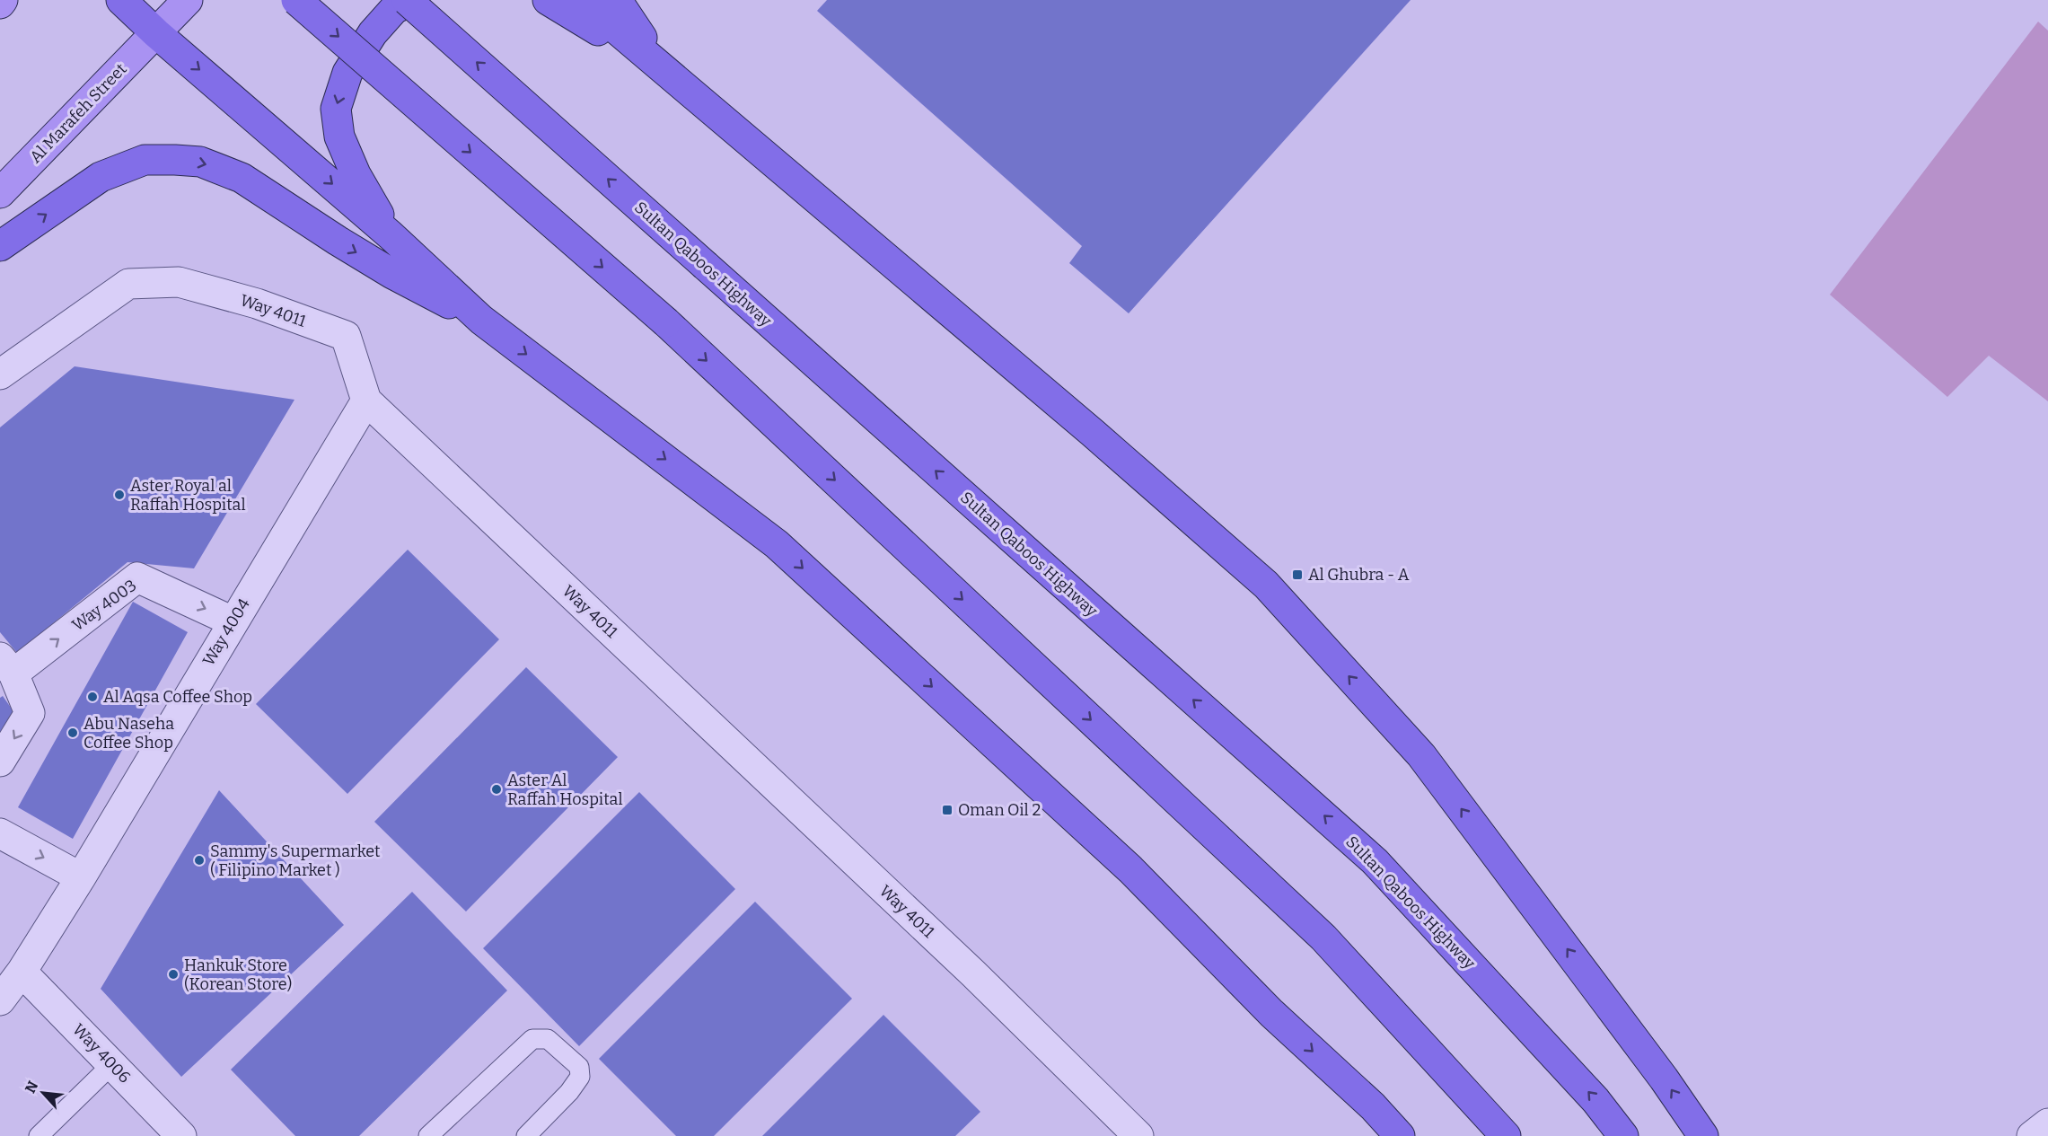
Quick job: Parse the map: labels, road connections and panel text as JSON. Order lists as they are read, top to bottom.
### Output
{
  "streets": {
    "highway": ["Sultan Qaboos Highway"],
    "main road": ["Al Marafeh Street"],
    "street": [
      "Way 4011",
      "Way 4003",
      "Way 4004",
      "Way 4006"
    ]
  },
  "crossings": [
    ["Way 4011", "Way 4004"],
    ["Way 4003", "Way 4004"],
    ["Way 4004", "Way 4006"]
  ],
  "places": {
    "other": [
      "Aster Royal al Raffah Hospital",
      "Al Aqsa Coffee Shop",
      "Abu Naseha Coffee Shop",
      "Aster Al Raffah Hospital",
      "Sammy's Supermarket ( Filipino Market )",
      "Hankuk Store (Korean Store)"
    ],
    "transit": ["Al Ghubra - A", "Oman Oil 2"]
  },
  "north": "top left"
}
